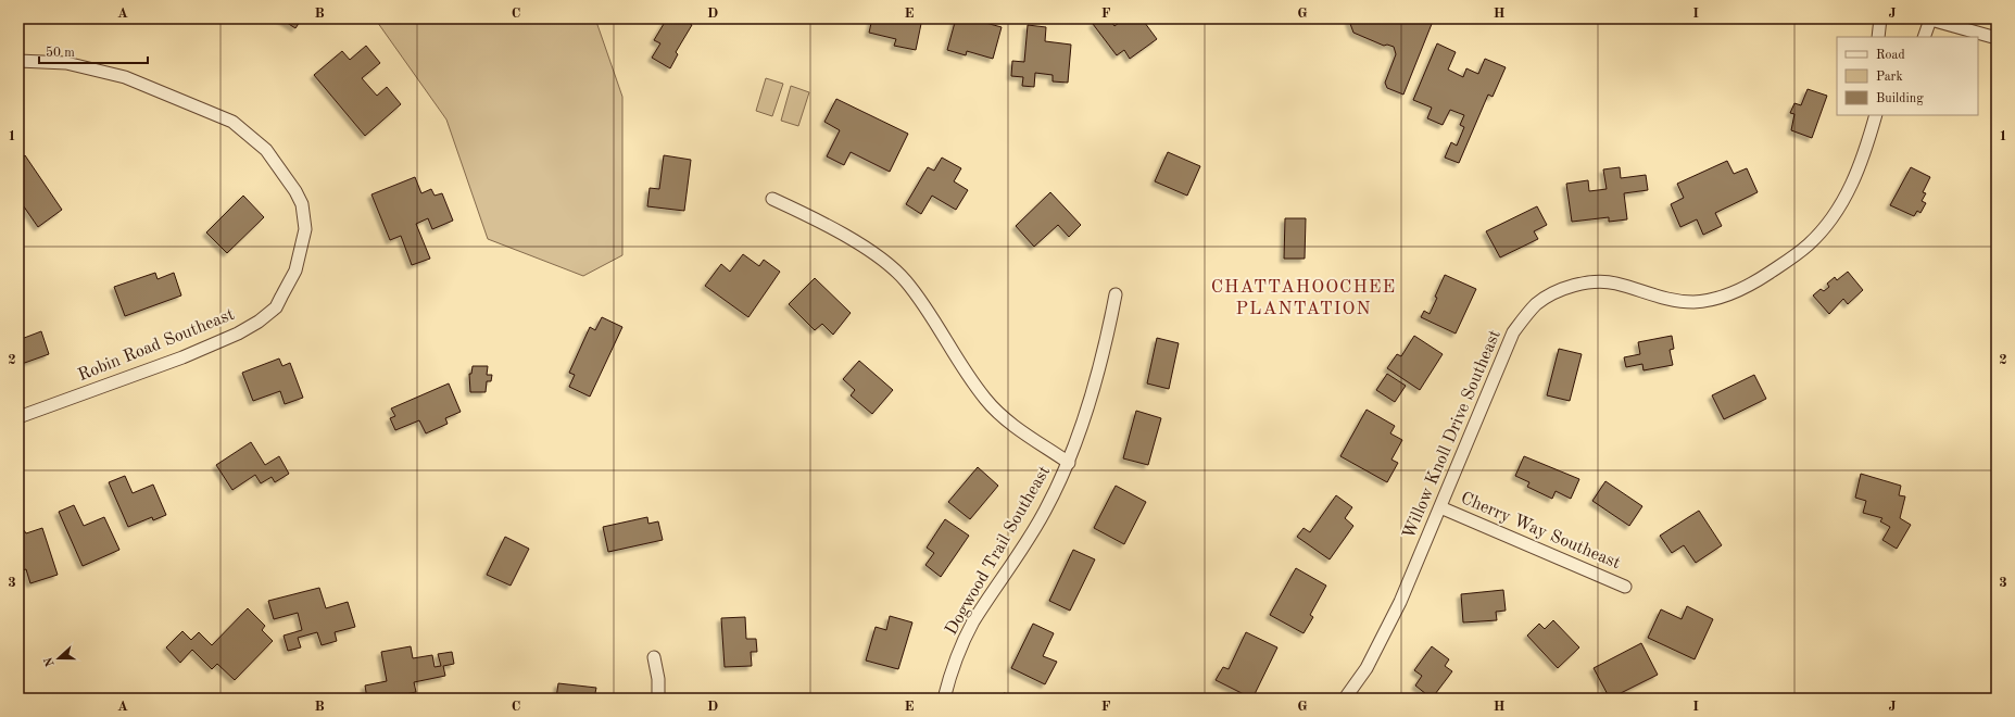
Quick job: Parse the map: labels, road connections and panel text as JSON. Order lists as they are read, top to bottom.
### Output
{
  "streets": {
    "street": [
      "Robin Road Southeast",
      "Willow Knoll Drive Southeast",
      "Cherry Way Southeast",
      "Dogwood Trail Southeast"
    ]
  },
  "crossings": [
    ["Willow Knoll Drive Southeast", "Cherry Way Southeast"]
  ],
  "districts": ["CHATTAHOOCHEE PLANTATION"],
  "legend": ["Road", "Park", "Building"],
  "scale_bar": "50 m",
  "north": "left",
  "grid": {
    "columns": [
      "A",
      "B",
      "C",
      "D",
      "E",
      "F",
      "G",
      "H",
      "I",
      "J"
    ],
    "rows": ["1", "2", "3"]
  }
}
